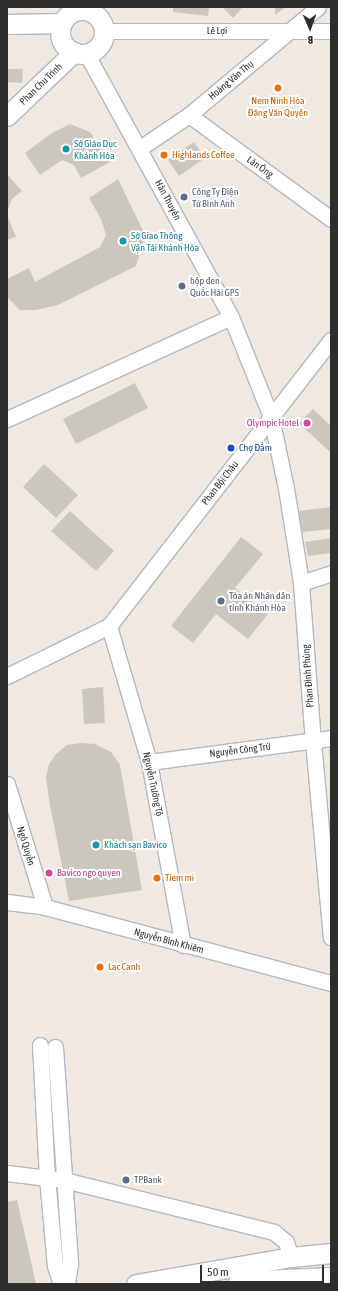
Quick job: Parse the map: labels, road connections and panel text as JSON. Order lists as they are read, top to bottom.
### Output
{
  "streets": {
    "street": [
      "Lê Lợi",
      "Hoàng Văn Thụ",
      "Phan Chu Trinh",
      "Lãn Ông",
      "Hàn Thuyên",
      "Phan Bội Châu",
      "Phan Đình Phùng",
      "Nguyễn Công Trứ",
      "Nguyễn Trường Tộ",
      "Ngô Quyền",
      "Nguyễn Bình Khiêm"
    ]
  },
  "crossings": [
    ["Lê Lợi", "Hoàng Văn Thụ"],
    ["Lê Lợi", "Phan Chu Trinh"],
    ["Lê Lợi", "Hàn Thuyên"],
    ["Hoàng Văn Thụ", "Lãn Ông"],
    ["Hoàng Văn Thụ", "Hàn Thuyên"],
    ["Phan Chu Trinh", "Hàn Thuyên"],
    ["Hàn Thuyên", "Phan Bội Châu"],
    ["Hàn Thuyên", "Phan Đình Phùng"],
    ["Phan Bội Châu", "Phan Đình Phùng"],
    ["Phan Bội Châu", "Nguyễn Trường Tộ"],
    ["Phan Đình Phùng", "Nguyễn Công Trứ"],
    ["Nguyễn Công Trứ", "Nguyễn Trường Tộ"],
    ["Nguyễn Trường Tộ", "Nguyễn Bình Khiêm"],
    ["Ngô Quyền", "Nguyễn Bình Khiêm"]
  ],
  "places": [
    "Nem Ninh Hòa Đặng Văn Quyên",
    "Sở Giáo Dục Khánh Hòa",
    "Highlands Coffee",
    "Công Ty Điện Tử Bình Anh",
    "Sở Giao Thông Vận Tải Khánh Hòa",
    "hộp đen Quốc Hải GPS",
    "Olympic Hotel",
    "Chợ Đầm",
    "Tòa án Nhân dân tỉnh Khánh Hòa",
    "Khách sạn Bavico",
    "Bavico ngo quyen",
    "Tiem mi",
    "Lac Canh",
    "TPBank"
  ],
  "scale_bar": "50 m",
  "north": "bottom"
}
